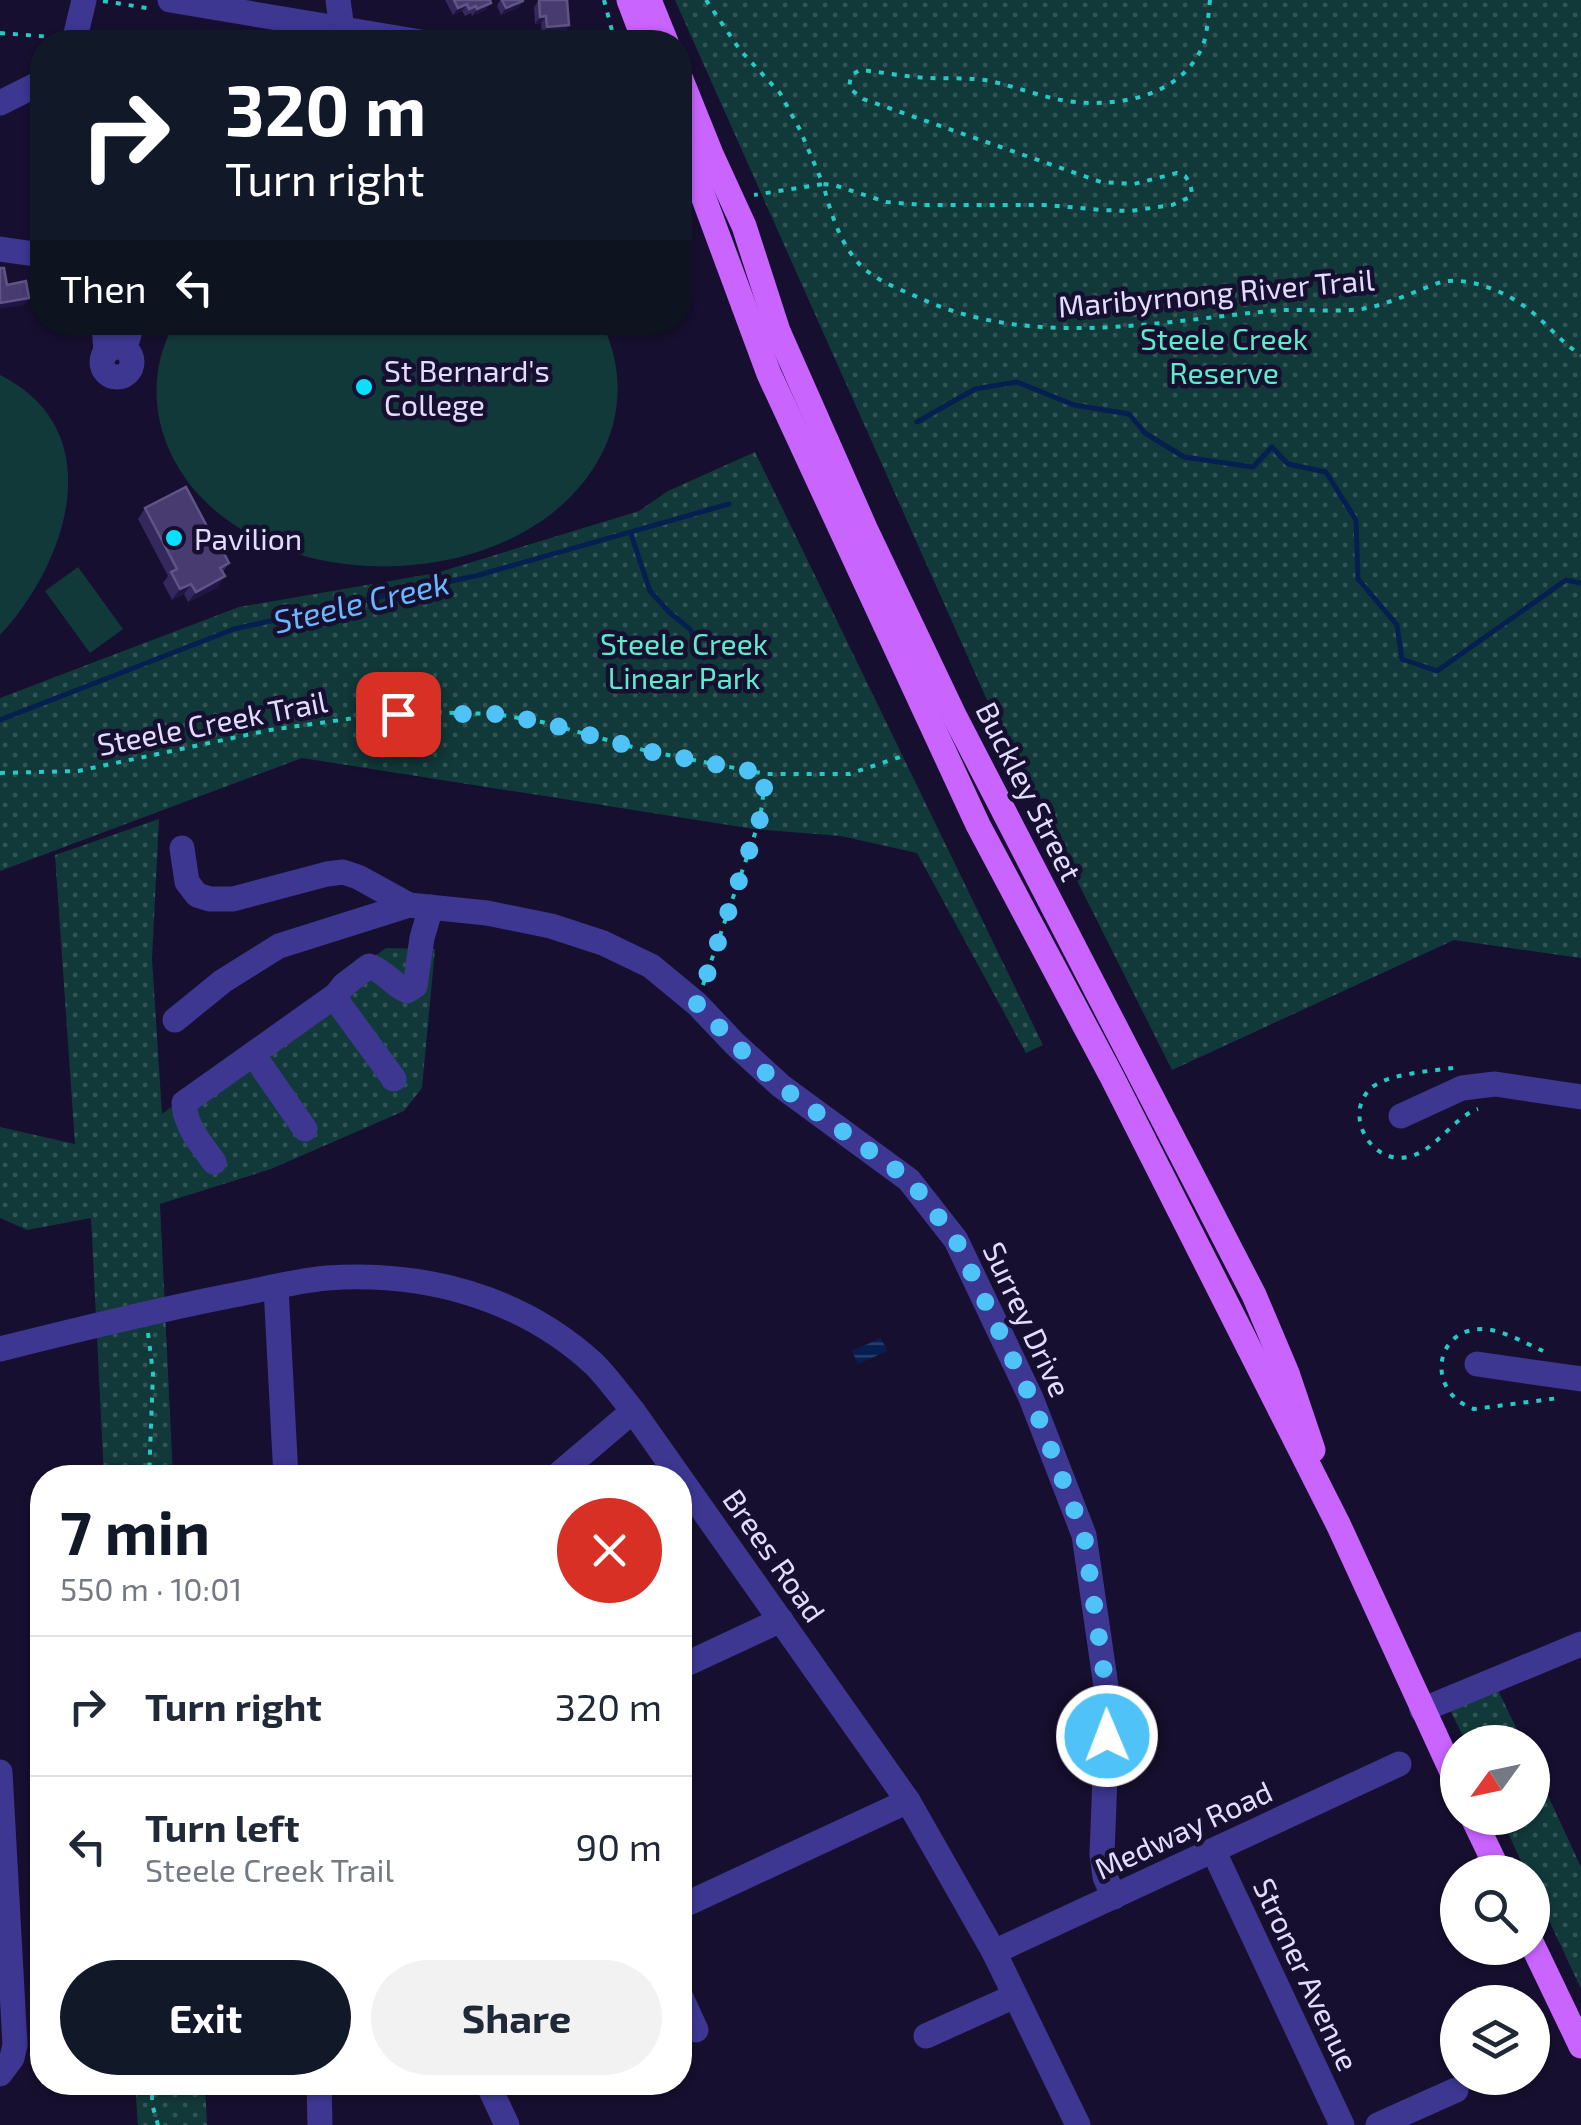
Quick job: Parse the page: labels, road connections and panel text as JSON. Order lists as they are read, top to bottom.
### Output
{
  "streets": {
    "main road": ["Buckley Street"],
    "street": [
      "Surrey Drive",
      "Brees Road",
      "Medway Road",
      "Stroner Avenue"
    ],
    "path": ["Maribyrnong River Trail", "Steele Creek Trail"]
  },
  "crossings": [
    ["Surrey Drive", "Medway Road"],
    ["Brees Road", "Medway Road"],
    ["Medway Road", "Stroner Avenue"]
  ],
  "water": ["Steele Creek"],
  "parks": ["Steele Creek Reserve", "Steele Creek Linear Park"],
  "places": ["St Bernard's College", "Pavilion"],
  "north": "bottom left",
  "page": {
    "turn": ["320 m", "Turn right"],
    "then": "Then",
    "heading": ["7 min", "550 m · 10:01"],
    "list": [
      {
        "name": "Turn right",
        "value": "320 m"
      },
      {
        "name": "Turn left",
        "note": "Steele Creek Trail",
        "value": "90 m"
      }
    ],
    "buttons": ["Exit", "Share"]
  }
}
